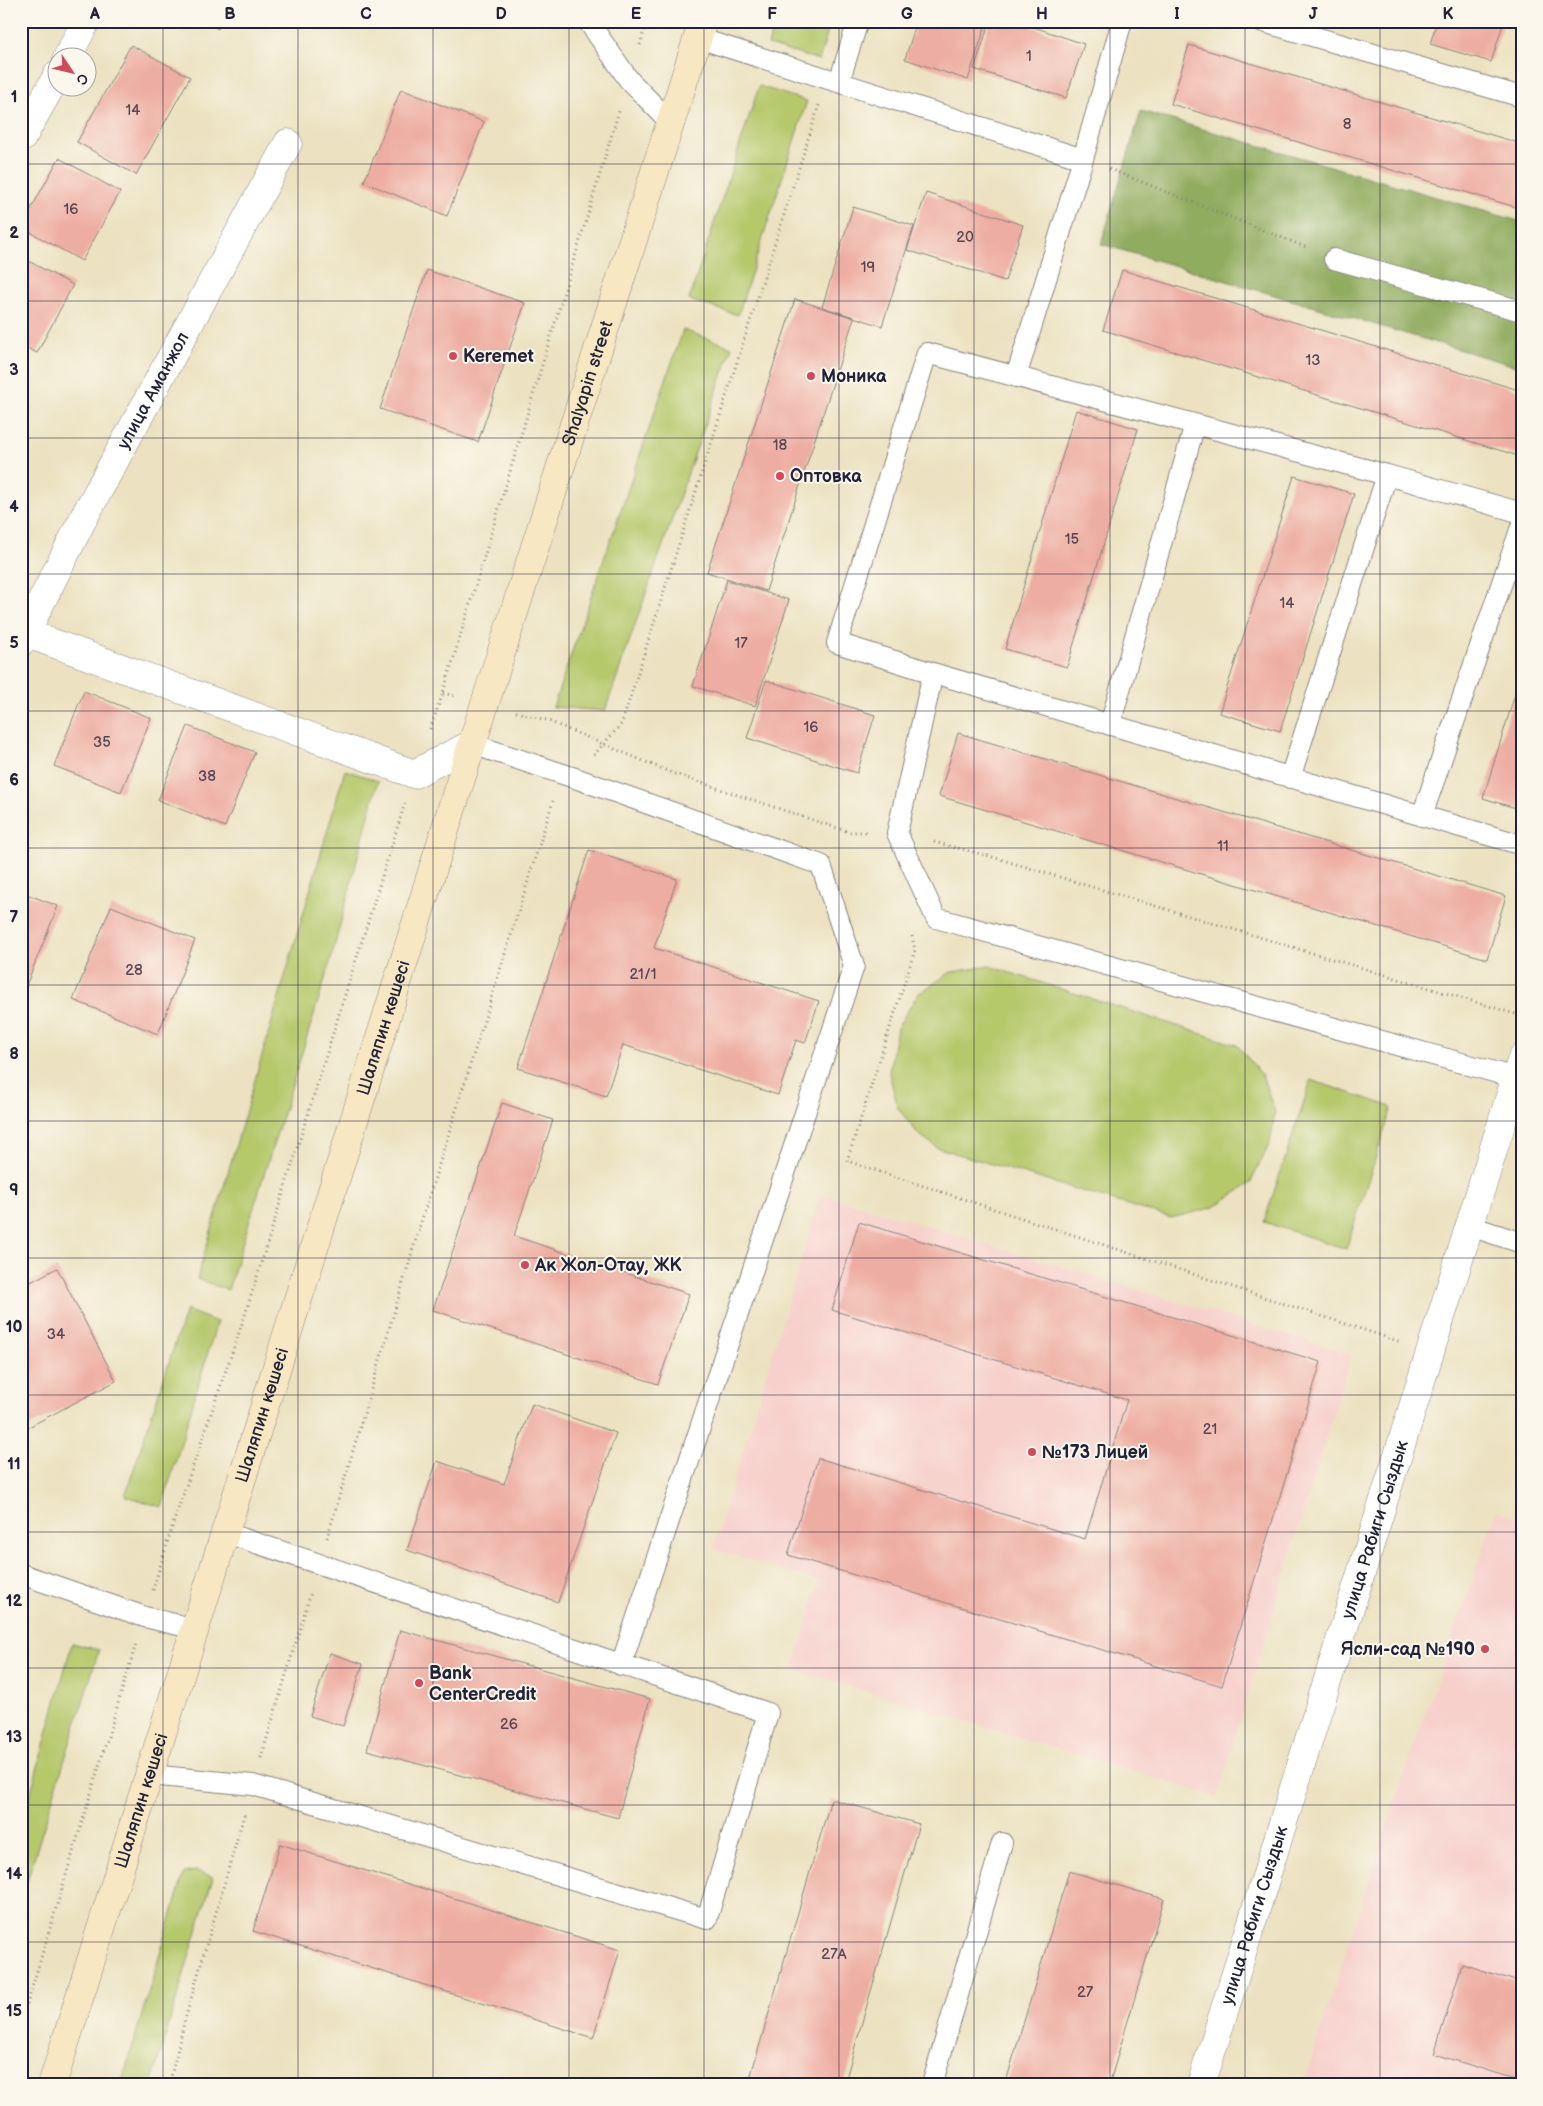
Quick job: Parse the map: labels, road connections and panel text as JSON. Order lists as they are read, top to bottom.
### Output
{
  "streets": {
    "main road": ["Shalyapin street", "Шаляпин көшесі"],
    "street": ["улица Аманжол", "улица Рабиги Сыздык"]
  },
  "crossings": [
    ["Shalyapin street", "Шаляпин көшесі"]
  ],
  "places": [
    "Keremet",
    "Моника",
    "Оптовка",
    "Ак Жол-Отау, ЖК",
    "№173 Лицей",
    "Ясли-сад №190",
    "Bank CenterCredit"
  ],
  "house_numbers": [
    "1",
    "14",
    "8",
    "16",
    "20",
    "19",
    "13",
    "18",
    "15",
    "14",
    "17",
    "16",
    "35",
    "38",
    "11",
    "28",
    "21/1",
    "34",
    "21",
    "26",
    "27А",
    "27"
  ],
  "north": "bottom right",
  "grid": {
    "columns": [
      "A",
      "B",
      "C",
      "D",
      "E",
      "F",
      "G",
      "H",
      "I",
      "J",
      "K"
    ],
    "rows": [
      "1",
      "2",
      "3",
      "4",
      "5",
      "6",
      "7",
      "8",
      "9",
      "10",
      "11",
      "12",
      "13",
      "14",
      "15"
    ]
  }
}
